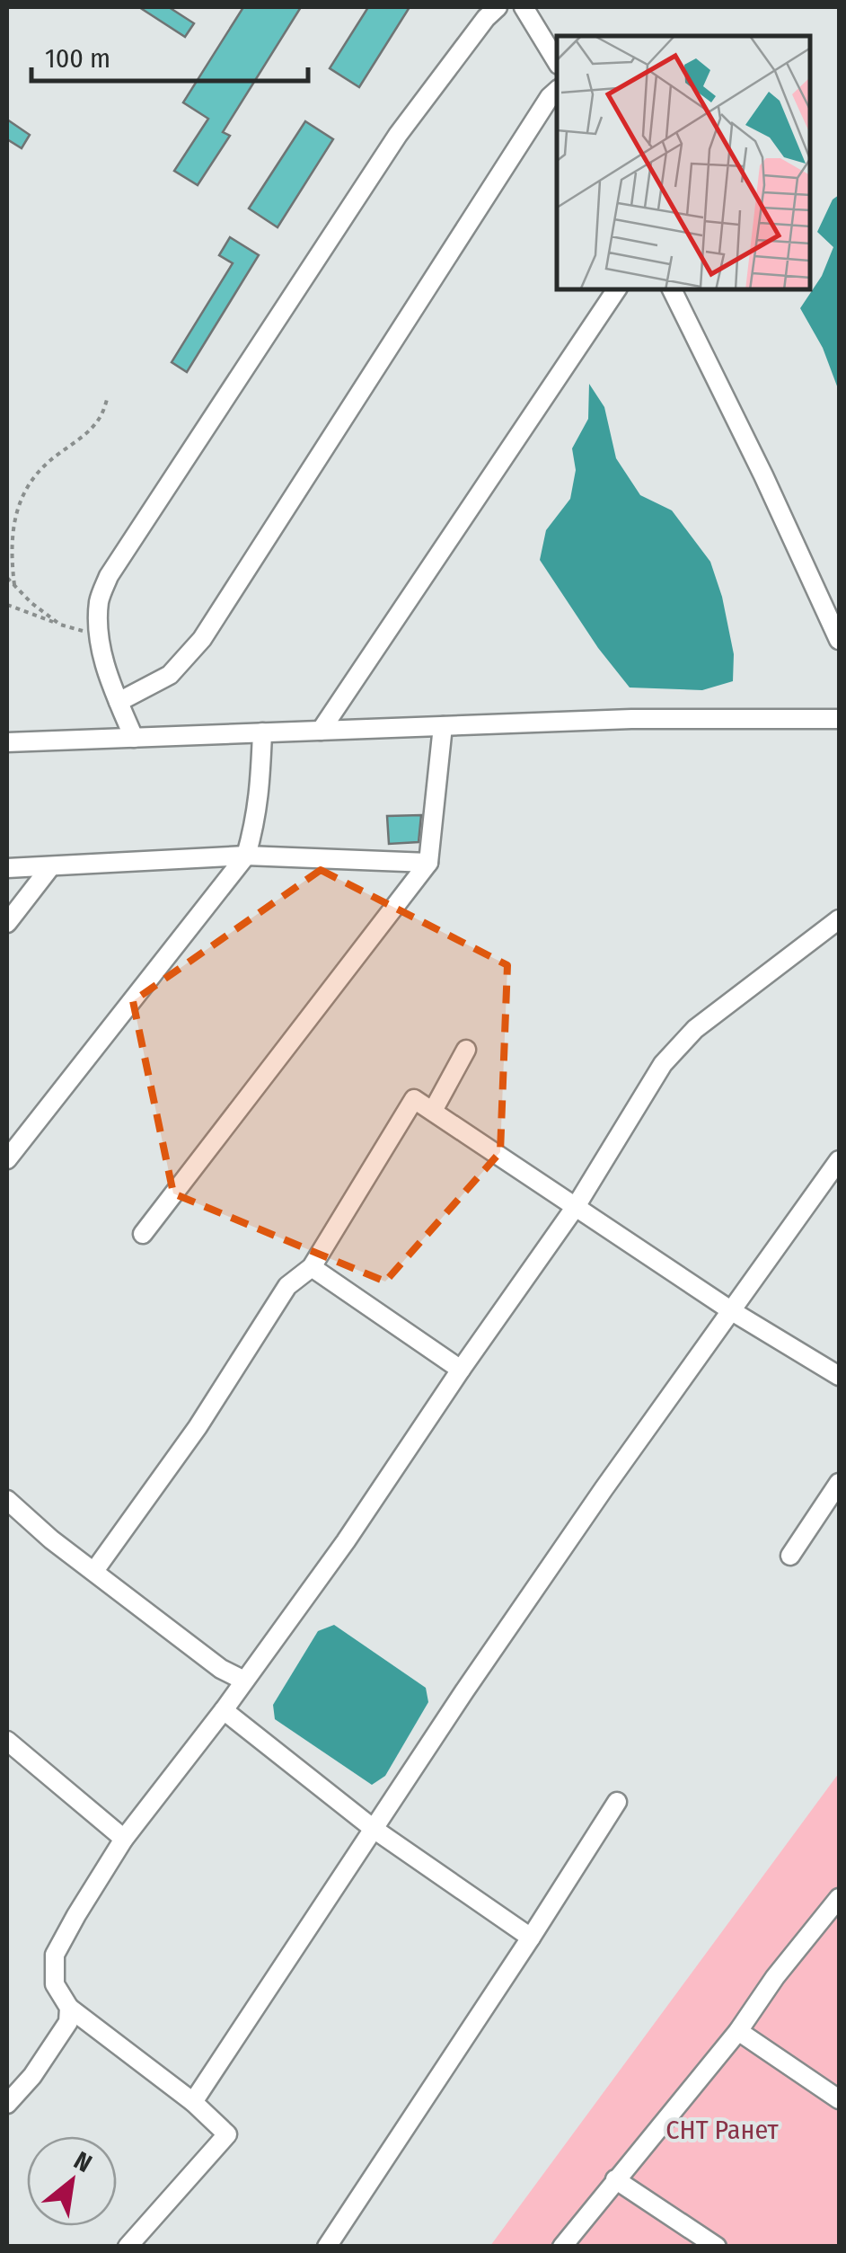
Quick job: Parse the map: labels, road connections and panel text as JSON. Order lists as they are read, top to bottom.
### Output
{
  "parks": ["СНТ Ранет"],
  "scale_bar": "100 m",
  "north": "top right"
}
